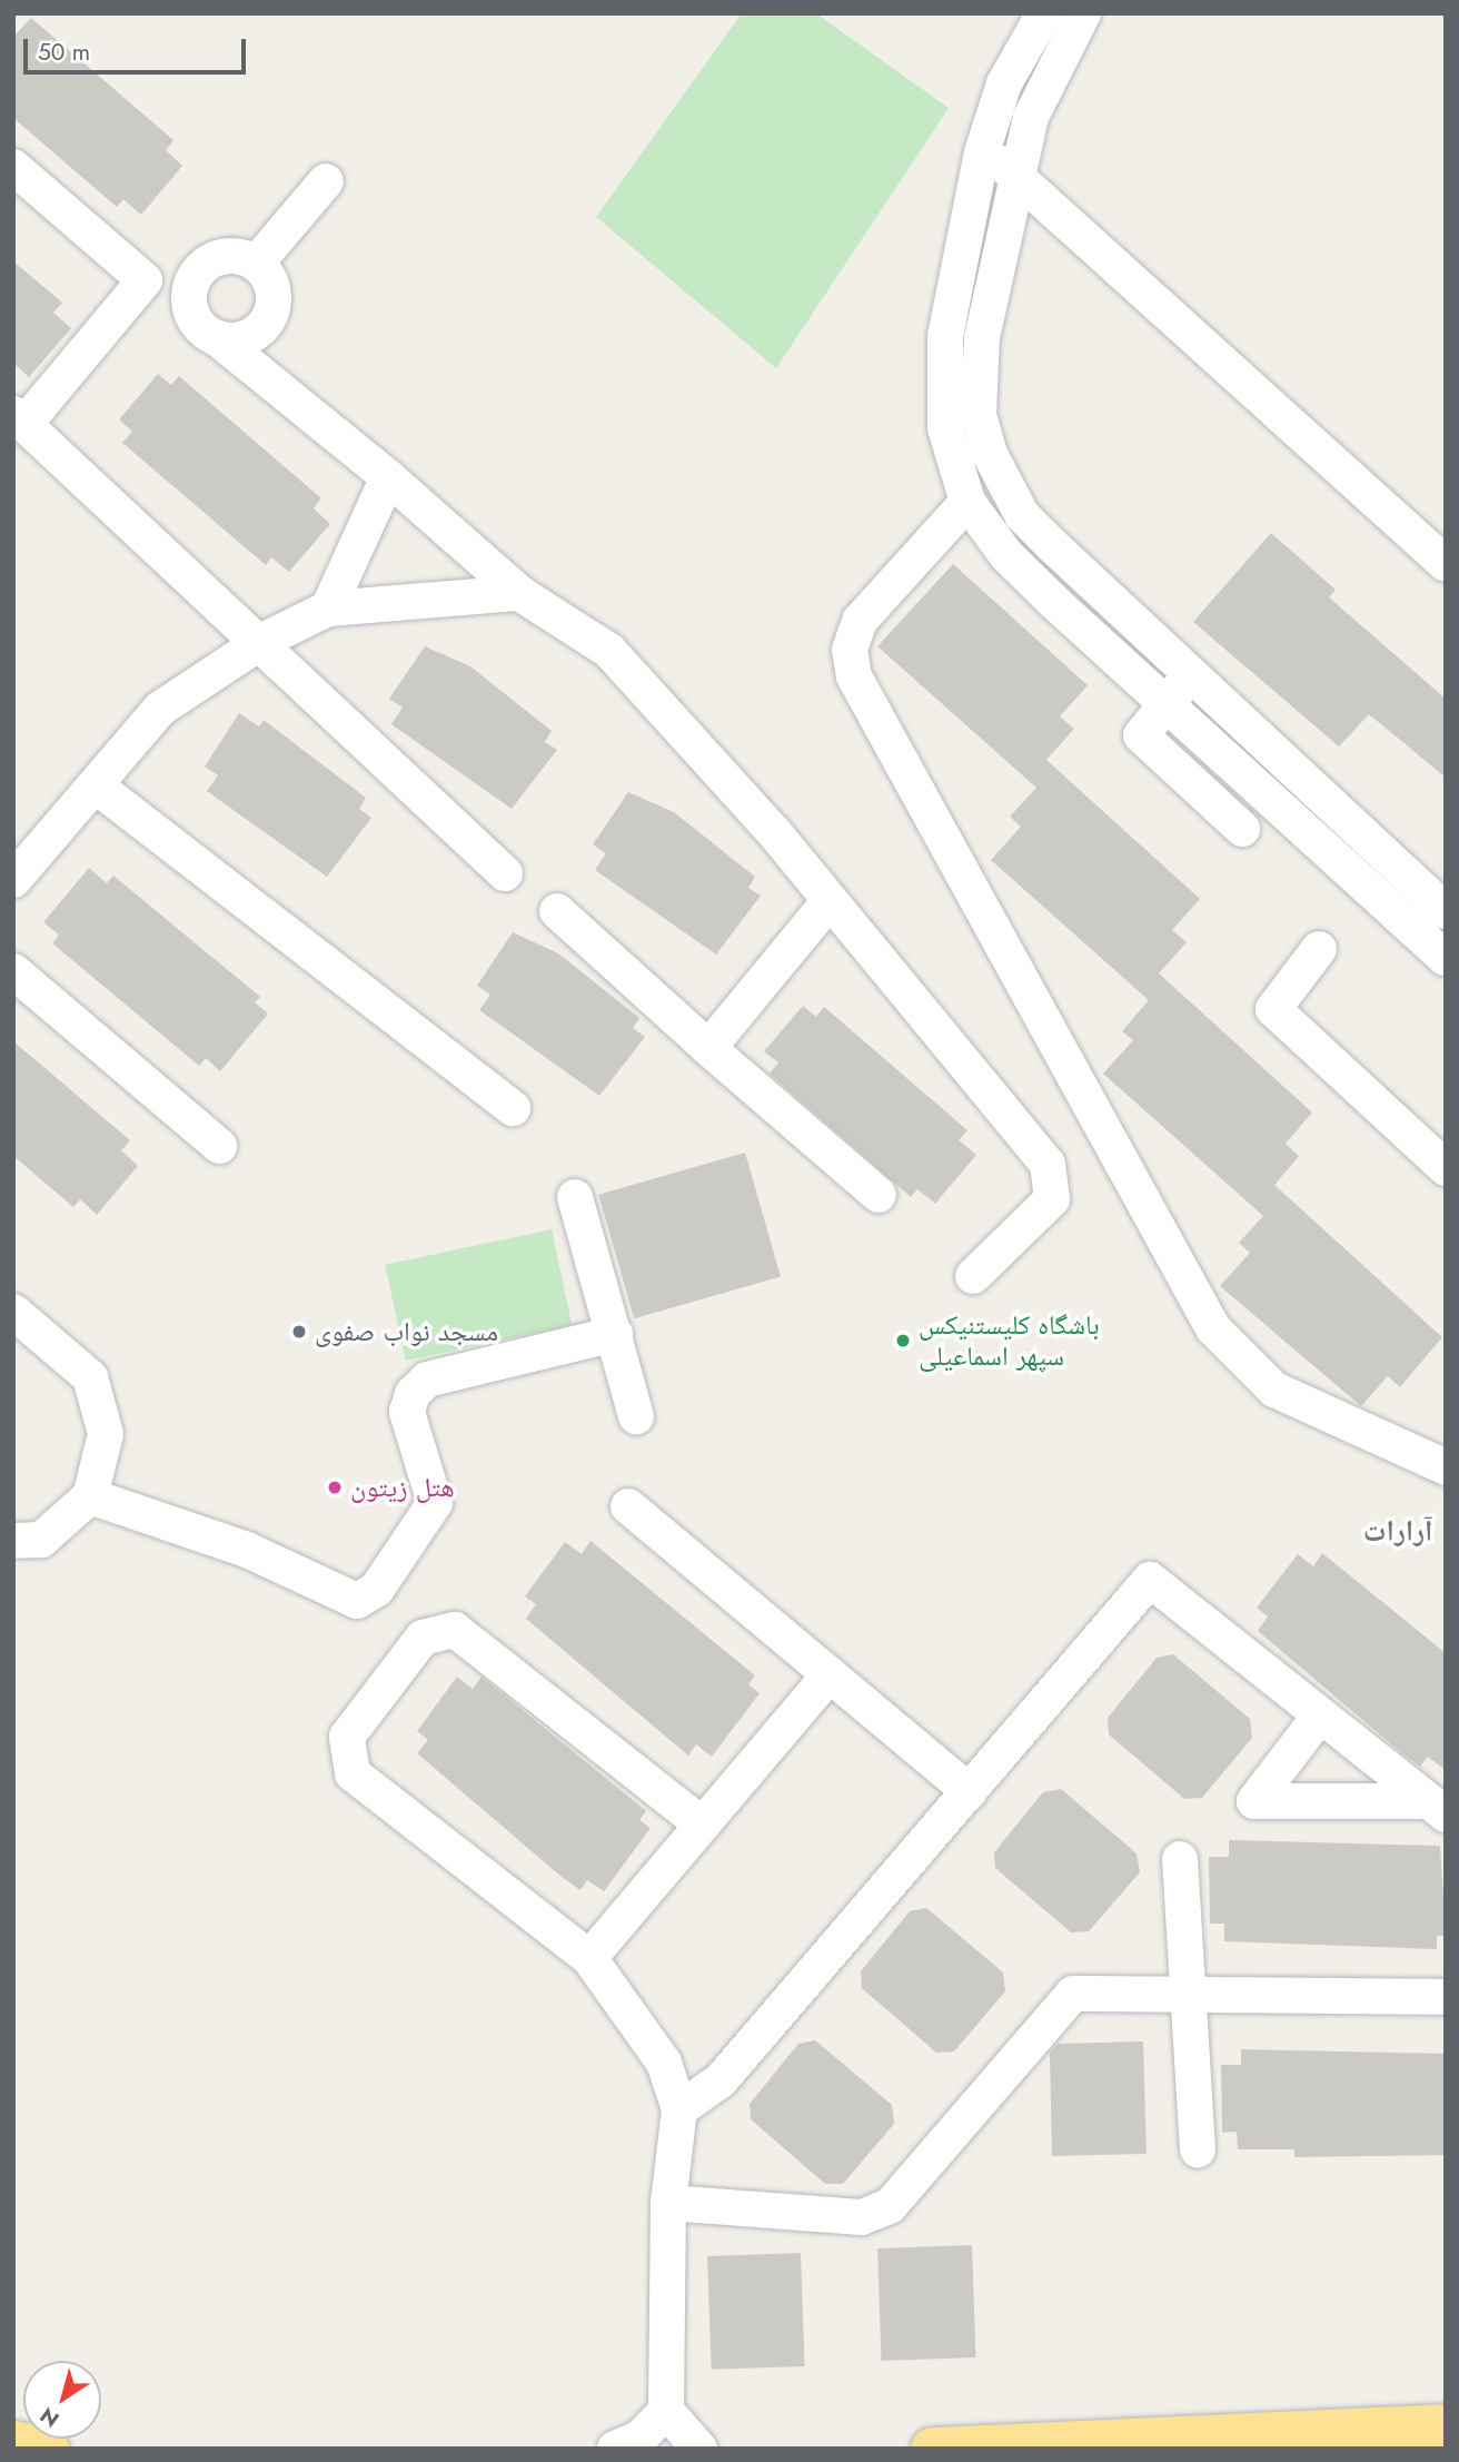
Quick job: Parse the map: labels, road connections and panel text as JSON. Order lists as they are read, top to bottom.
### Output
{
  "districts": ["آرارات"],
  "places": ["مسجد نواب صفوی", "باشگاه کلیستنیکس سپهر اسماعیلی", "هتل زیتون"],
  "scale_bar": "50 m",
  "north": "bottom left"
}
